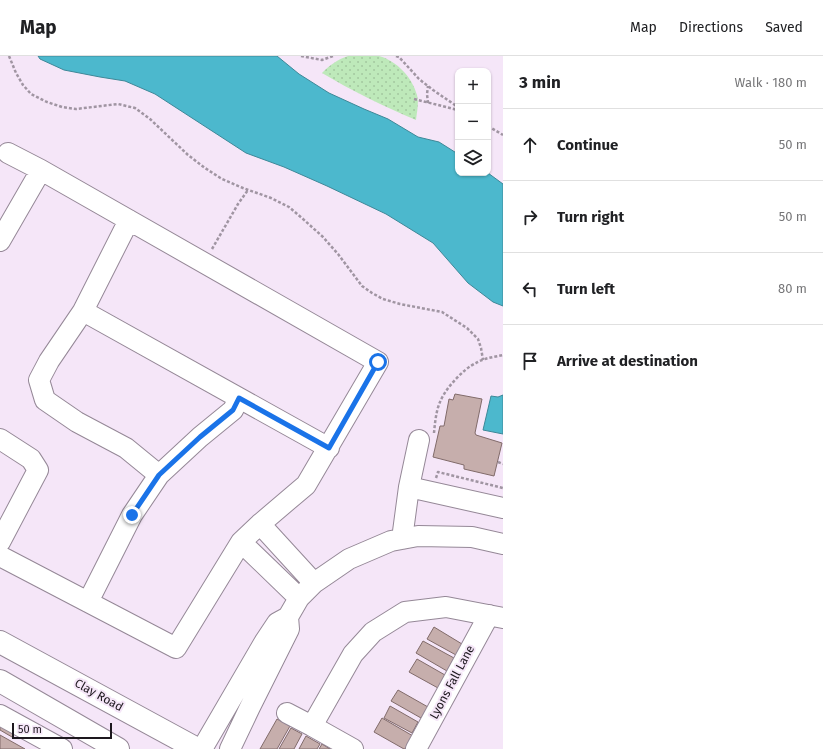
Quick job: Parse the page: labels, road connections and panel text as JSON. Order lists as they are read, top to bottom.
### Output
{
  "streets": {
    "main road": ["Clay Road"],
    "street": ["Lyons Fall Lane"]
  },
  "scale_bar": "50 m",
  "page": {
    "header": "Map",
    "nav": ["Map", "Directions", "Saved"],
    "heading": ["3 min", "Walk · 180 m"],
    "map_buttons": ["+", "−"],
    "list": [
      ["Continue", "50 m"],
      ["Turn right", "50 m"],
      ["Turn left", "80 m"],
      "Arrive at destination"
    ],
    "scale": "50 m"
  }
}
